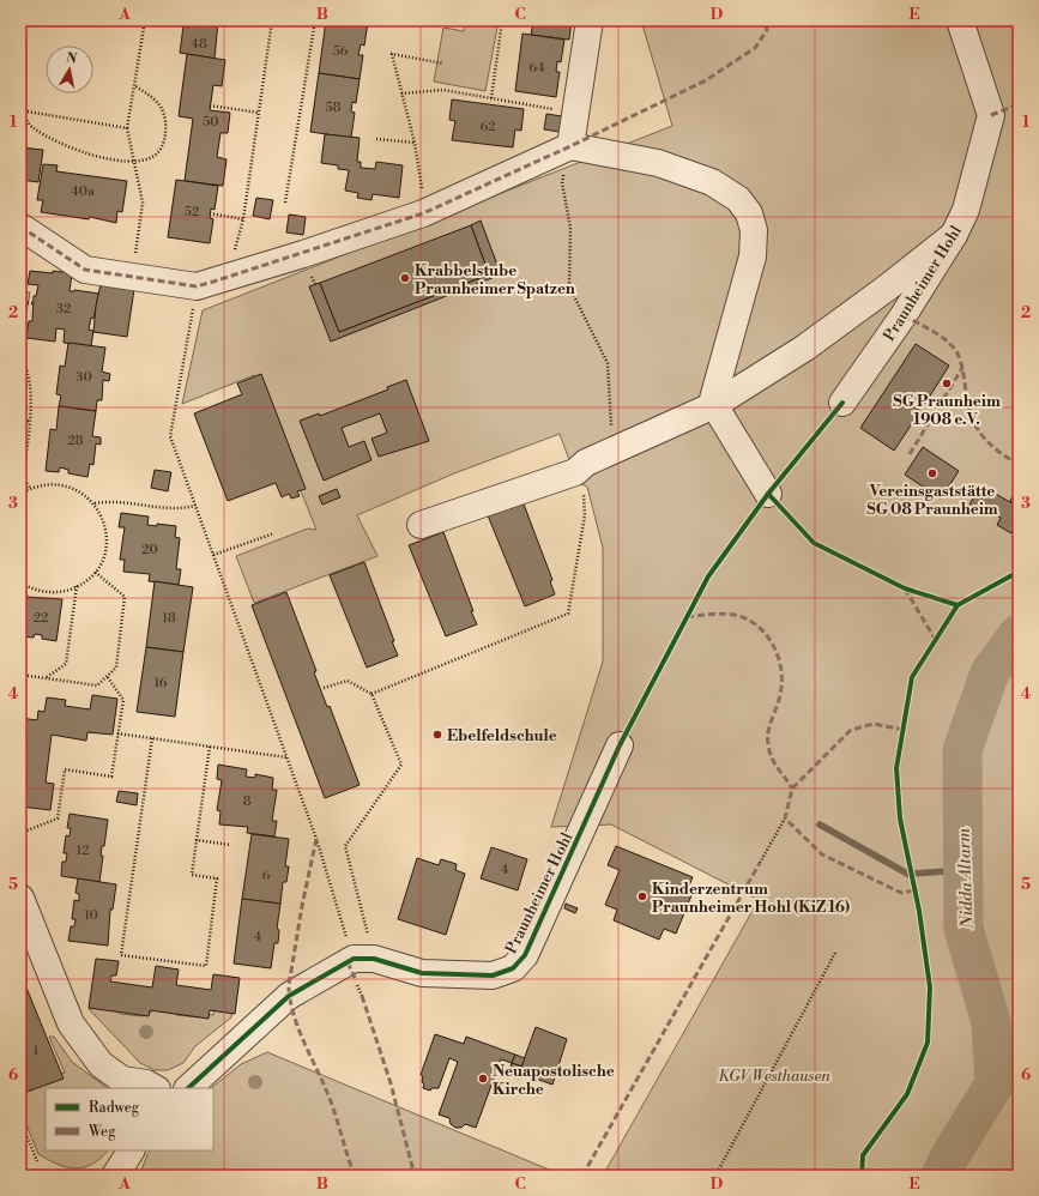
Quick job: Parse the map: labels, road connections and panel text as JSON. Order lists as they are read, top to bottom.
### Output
{
  "streets": {
    "street": ["Praunheimer Hohl"]
  },
  "water": ["Nidda Altarm"],
  "parks": ["KGV Westhausen"],
  "places": [
    "Krabbelstube Praunheimer Spatzen",
    "SG Praunheim 1908 e.V.",
    "Vereinsgaststätte SG 08 Praunheim",
    "Ebelfeldschule",
    "Kinderzentrum Praunheimer Hohl (KiZ 16)",
    "Neuapostolische Kirche"
  ],
  "house_numbers": [
    "48",
    "56",
    "64",
    "58",
    "50",
    "62",
    "40a",
    "52",
    "32",
    "30",
    "28",
    "20",
    "22",
    "18",
    "16",
    "8",
    "12",
    "4",
    "6",
    "10",
    "4",
    "1"
  ],
  "legend": ["Radweg", "Weg"],
  "north": "top",
  "grid": {
    "columns": [
      "A",
      "B",
      "C",
      "D",
      "E"
    ],
    "rows": [
      "1",
      "2",
      "3",
      "4",
      "5",
      "6"
    ]
  }
}
